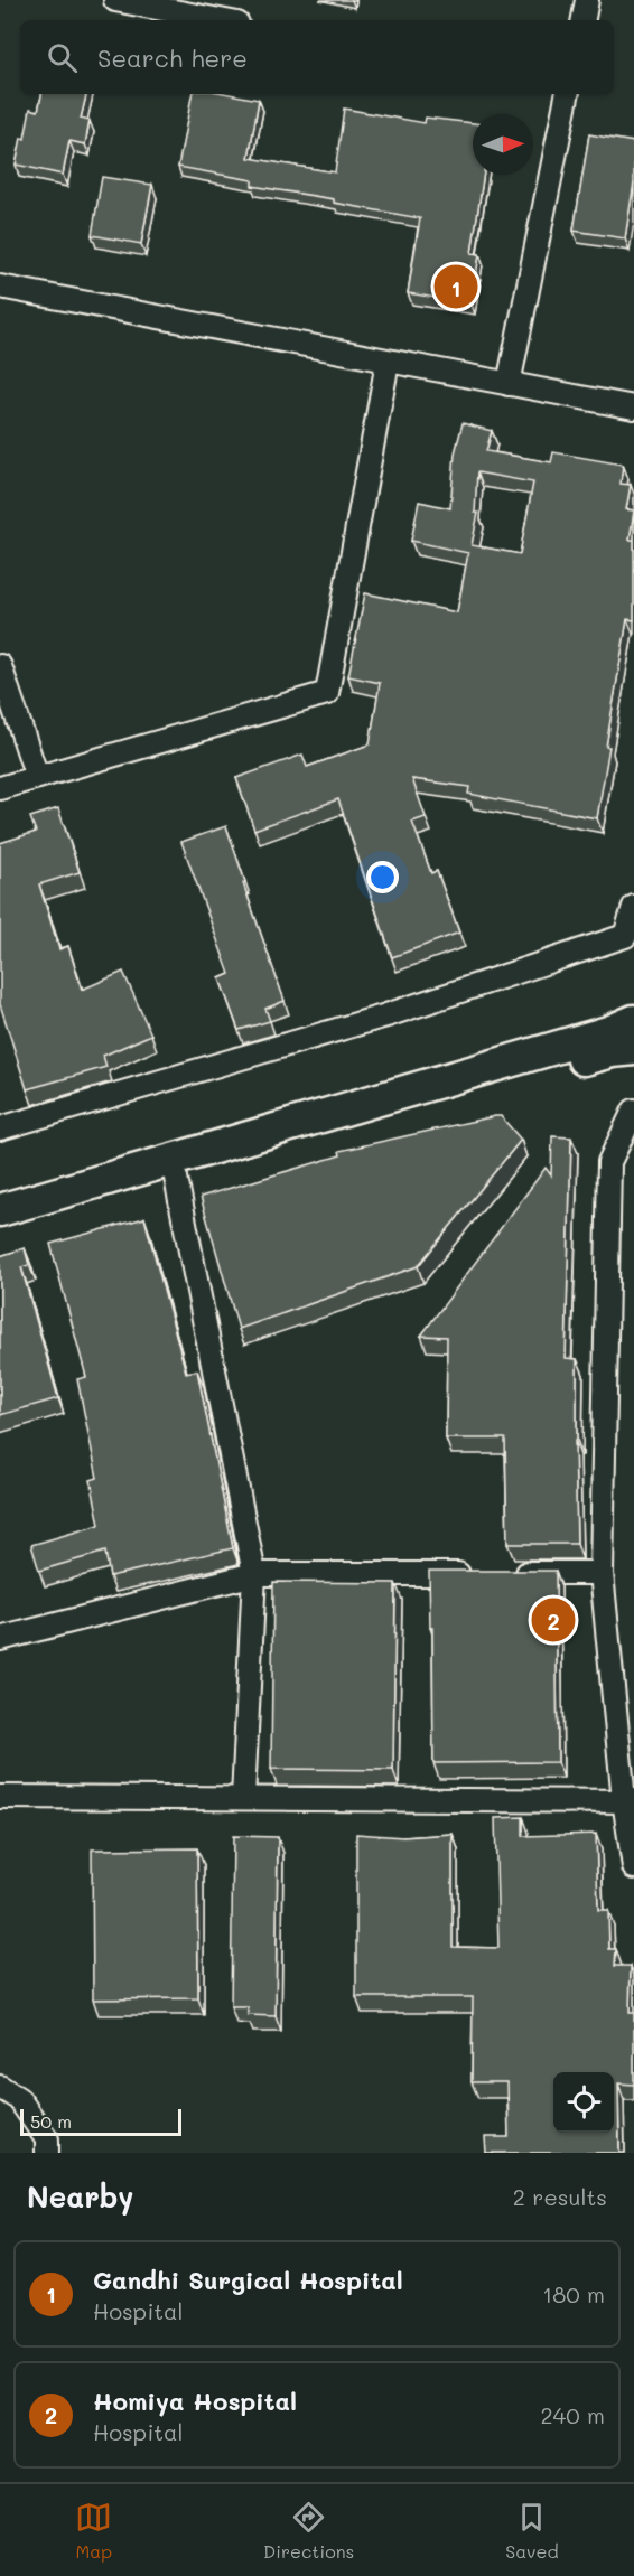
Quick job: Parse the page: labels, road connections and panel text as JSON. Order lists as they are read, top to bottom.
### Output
{
  "scale_bar": "50 m",
  "north": "right",
  "page": {
    "search": "Search here",
    "pins": ["1", "2"],
    "scale": "50 m",
    "heading": ["Nearby", "2 results"],
    "list": [
      {
        "mark": "1",
        "name": "Gandhi Surgical Hospital",
        "note": "Hospital",
        "value": "180 m"
      },
      {
        "mark": "2",
        "name": "Homiya Hospital",
        "note": "Hospital",
        "value": "240 m"
      }
    ],
    "nav": ["Map", "Directions", "Saved"]
  }
}
